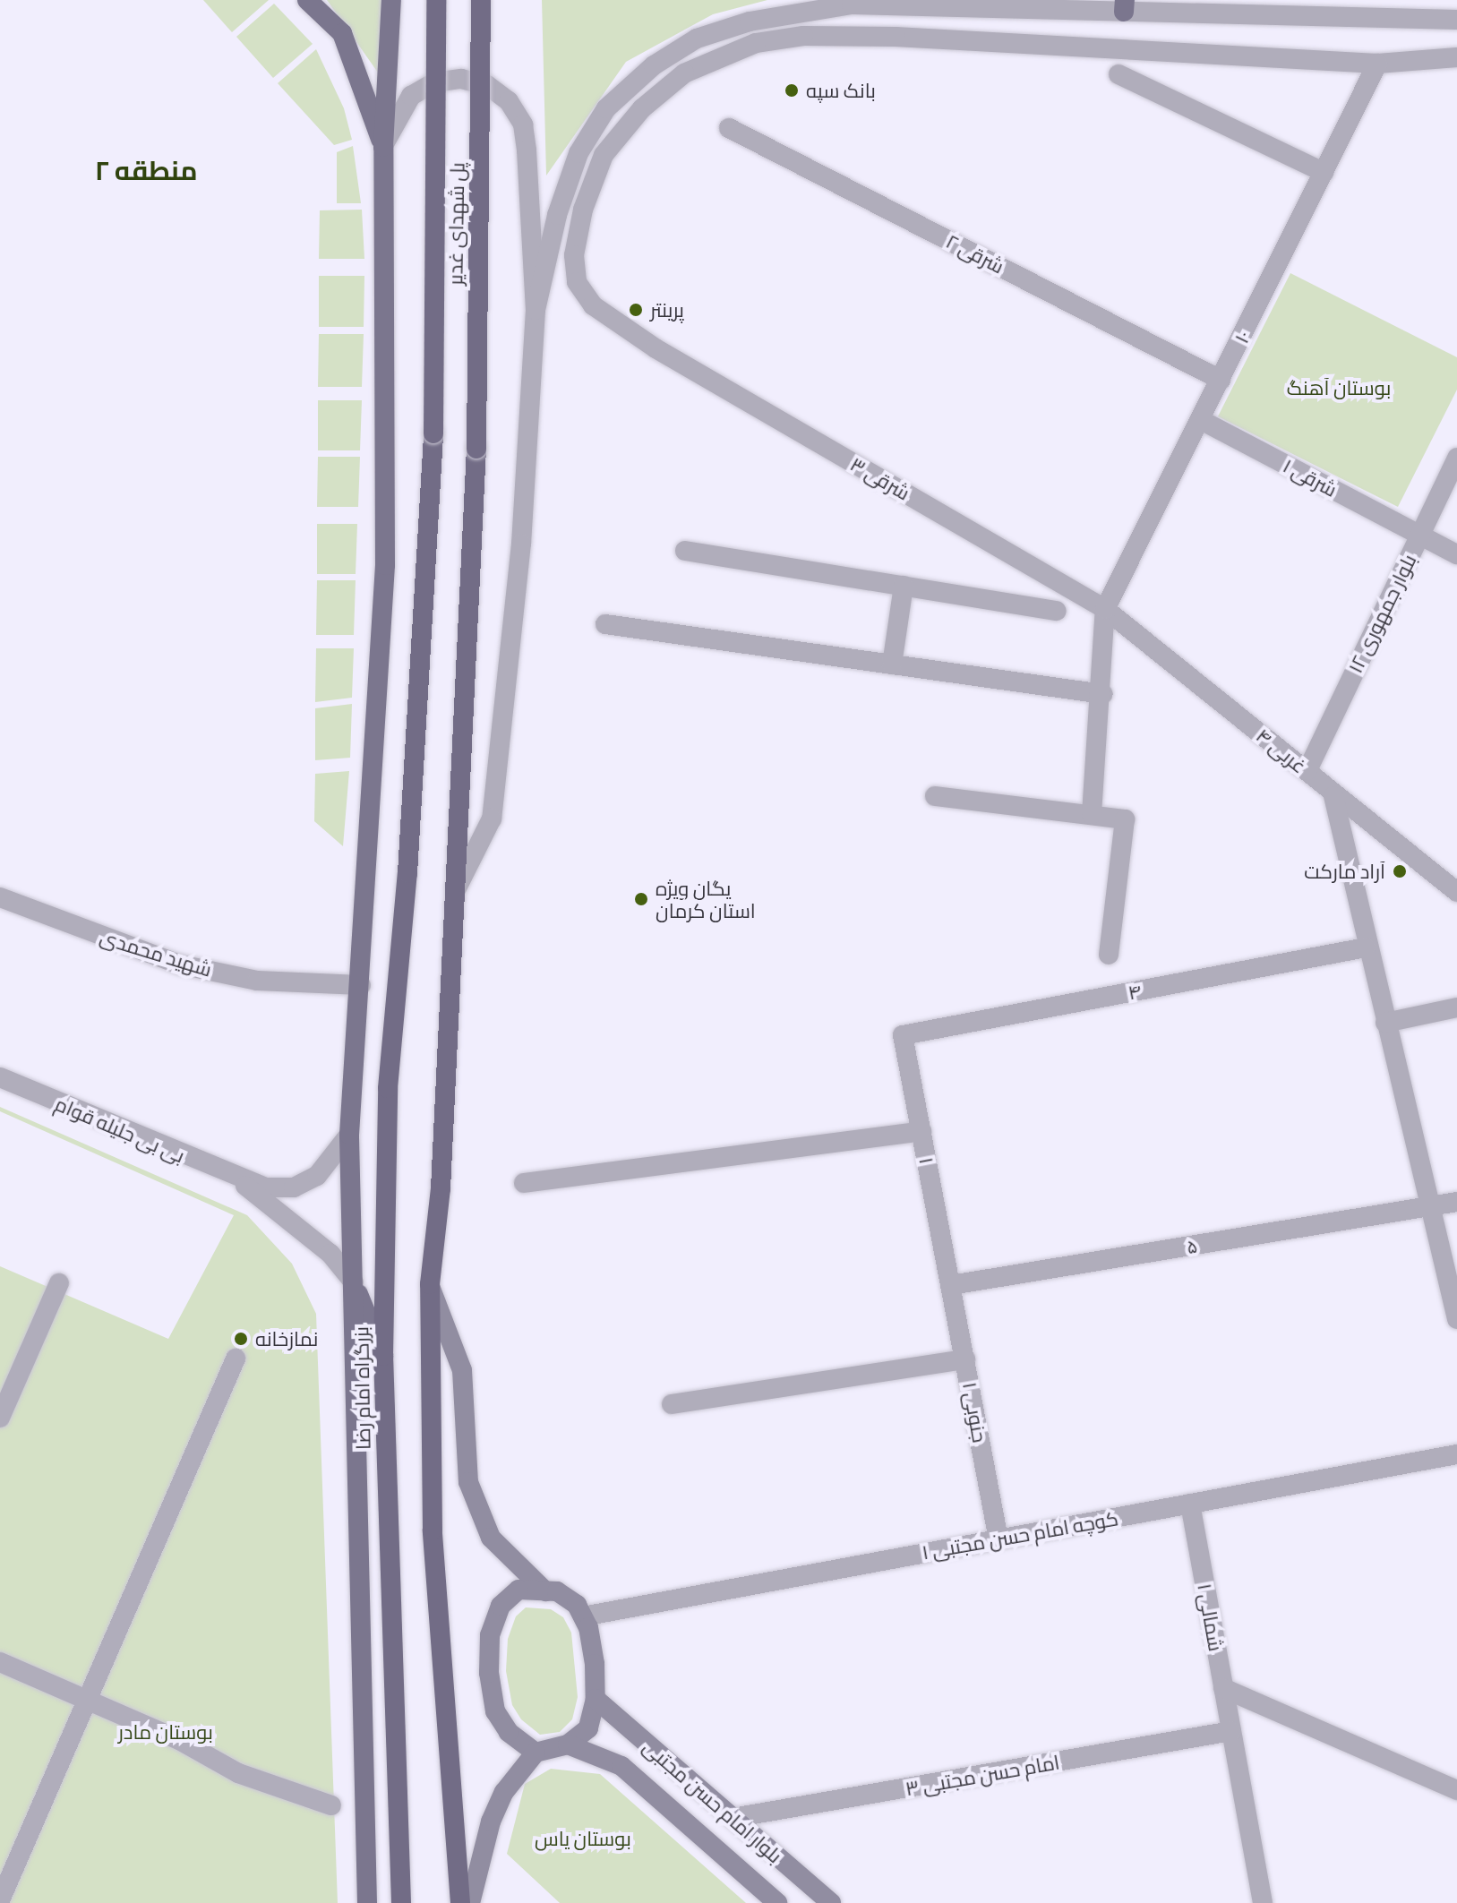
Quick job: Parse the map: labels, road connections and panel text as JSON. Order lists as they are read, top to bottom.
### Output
{
  "streets": {
    "highway": ["پل شهدای غدیر", "بزرگراه امام رضا"],
    "main road": ["بلوار امام حسن مجتبی"],
    "street": [
      "۲ شرقی",
      "۱۰",
      "شرقی ۱",
      "۳ شرقی",
      "بلوار جمهوری ۱۲",
      "۴ غربی",
      "شهید محمدی",
      "۴",
      "بی بی جلیله قوام",
      "۱‍",
      "۵",
      "۱ جنوبی",
      "کوچه امام حسن مجتبی ۱",
      "۱ شمالی",
      "امام حسن مجتبی ۳"
    ]
  },
  "crossings": [
    ["پل شهدای غدیر", "بزرگراه امام رضا"],
    ["۲ شرقی", "۱۰"],
    ["۱۰", "شرقی ۱"],
    ["۱۰", "۳ شرقی"],
    ["۱۰", "۴ غربی"],
    ["شرقی ۱", "بلوار جمهوری ۱۲"],
    ["۳ شرقی", "۴ غربی"],
    ["بلوار جمهوری ۱۲", "۴ غربی"],
    ["۴", "۱‍"],
    ["۱‍", "۵"],
    ["۱‍", "۱ جنوبی"],
    ["۵", "۱ جنوبی"],
    ["۱ جنوبی", "کوچه امام حسن مجتبی ۱"],
    ["کوچه امام حسن مجتبی ۱", "۱ شمالی"],
    ["کوچه امام حسن مجتبی ۱", "بلوار امام حسن مجتبی"],
    ["۱ شمالی", "امام حسن مجتبی ۳"],
    ["امام حسن مجتبی ۳", "بلوار امام حسن مجتبی"]
  ],
  "districts": ["منطقه ۲"],
  "parks": ["بوستان آهنگ", "بوستان مادر", "بوستان یاس"],
  "places": [
    "بانک سپه",
    "پرینتر",
    "آراد مارکت",
    "یگان ویژه استان کرمان",
    "نمازخانه"
  ]
}
